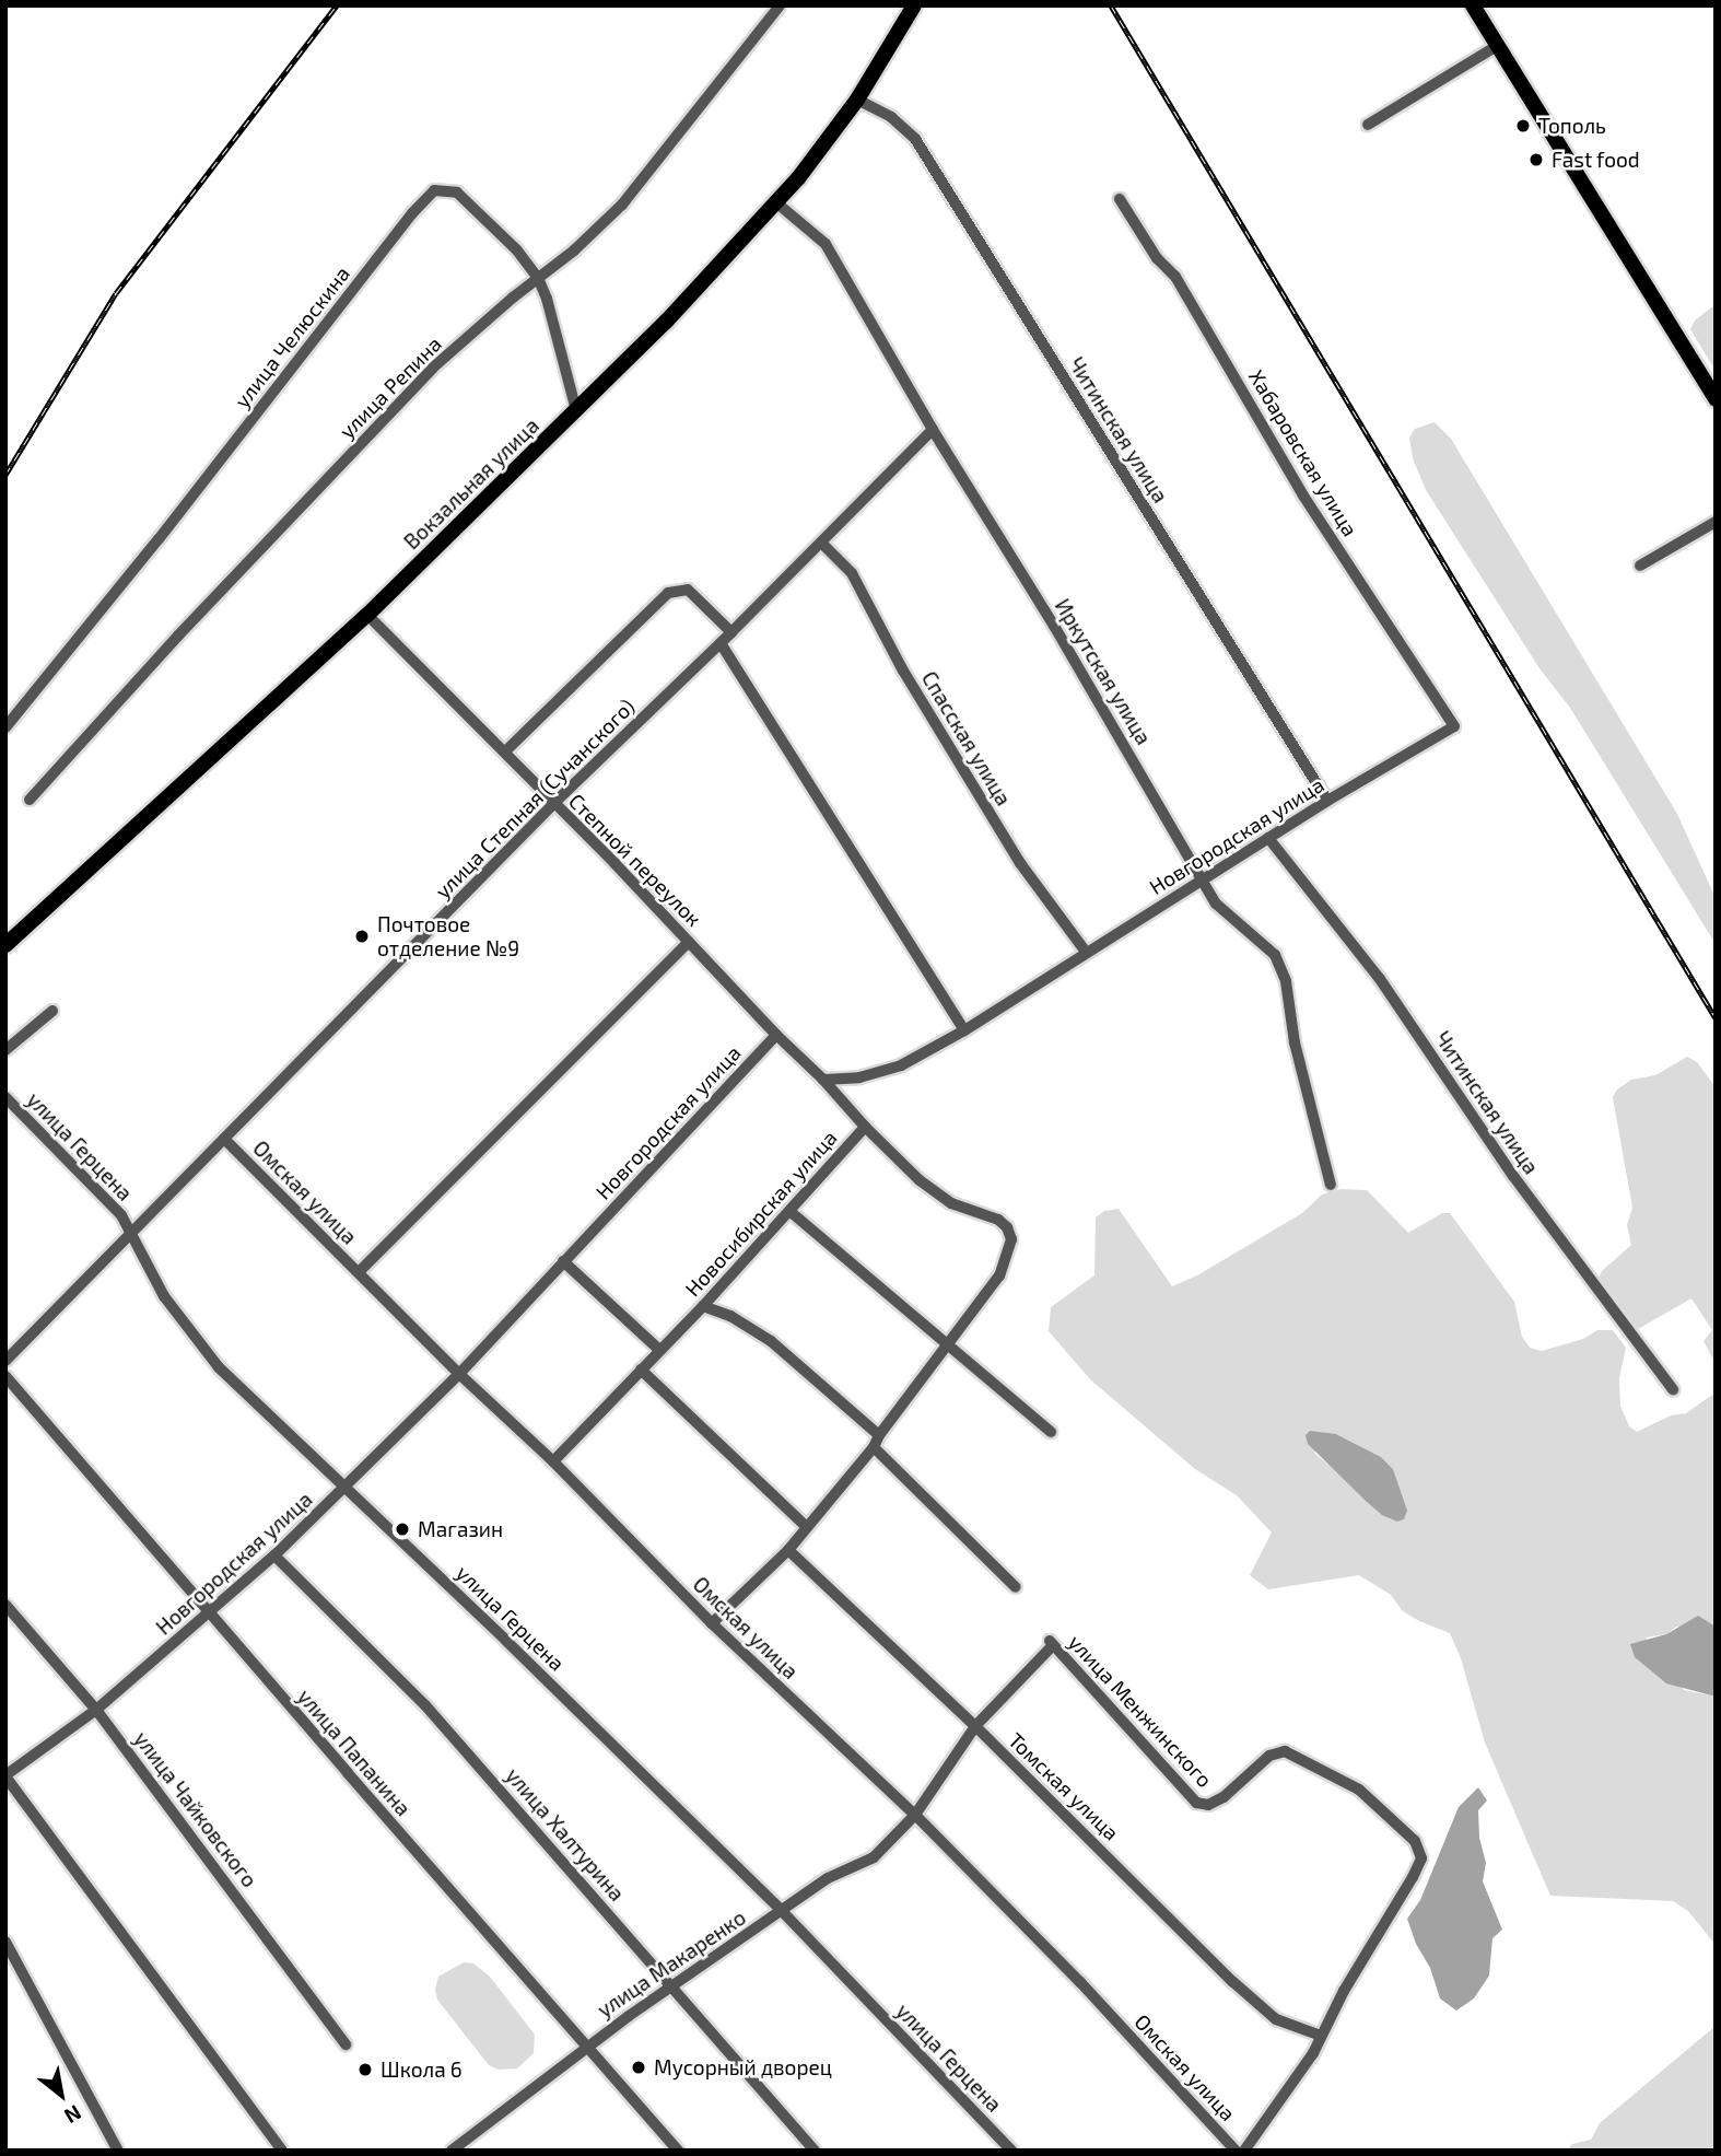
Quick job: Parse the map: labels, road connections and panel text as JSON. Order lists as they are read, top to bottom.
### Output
{
  "streets": {
    "main road": ["Вокзальная улица"],
    "street": [
      "улица Челюскина",
      "улица Репина",
      "Читинская улица",
      "Хабаровская улица",
      "Иркутская улица",
      "Спасская улица",
      "улица Степная (Сучанского)",
      "Новгородская улица",
      "Степной переулок",
      "улица Герцена",
      "Омская улица",
      "Новосибирская улица",
      "улица Менжинского",
      "улица Папанина",
      "Томская улица",
      "улица Чайковского",
      "улица Халтурина",
      "улица Макаренко"
    ]
  },
  "crossings": [
    ["улица Челюскина", "улица Репина"],
    ["улица Челюскина", "Вокзальная улица"],
    ["Читинская улица", "Вокзальная улица"],
    ["Читинская улица", "Новгородская улица"],
    ["Хабаровская улица", "Новгородская улица"],
    ["Вокзальная улица", "Иркутская улица"],
    ["Вокзальная улица", "Степной переулок"],
    ["Иркутская улица", "улица Степная (Сучанского)"],
    ["Иркутская улица", "Новгородская улица"],
    ["Спасская улица", "улица Степная (Сучанского)"],
    ["Спасская улица", "Новгородская улица"],
    ["улица Степная (Сучанского)", "Степной переулок"],
    ["улица Степная (Сучанского)", "улица Герцена"],
    ["улица Степная (Сучанского)", "Омская улица"],
    ["Новгородская улица", "Степной переулок"],
    ["Новгородская улица", "улица Герцена"],
    ["Новгородская улица", "Омская улица"],
    ["Новгородская улица", "улица Папанина"],
    ["Новгородская улица", "улица Чайковского"],
    ["Новгородская улица", "улица Халтурина"],
    ["улица Герцена", "улица Макаренко"],
    ["Омская улица", "Новосибирская улица"],
    ["Омская улица", "улица Макаренко"],
    ["улица Менжинского", "Томская улица"],
    ["улица Менжинского", "улица Макаренко"],
    ["улица Папанина", "улица Макаренко"],
    ["Томская улица", "улица Макаренко"],
    ["улица Халтурина", "улица Макаренко"]
  ],
  "places": [
    "Тополь",
    "Fast food",
    "Почтовое отделение №9",
    "Магазин",
    "Мусорный дворец",
    "Школа 6"
  ],
  "north": "bottom right"
}
